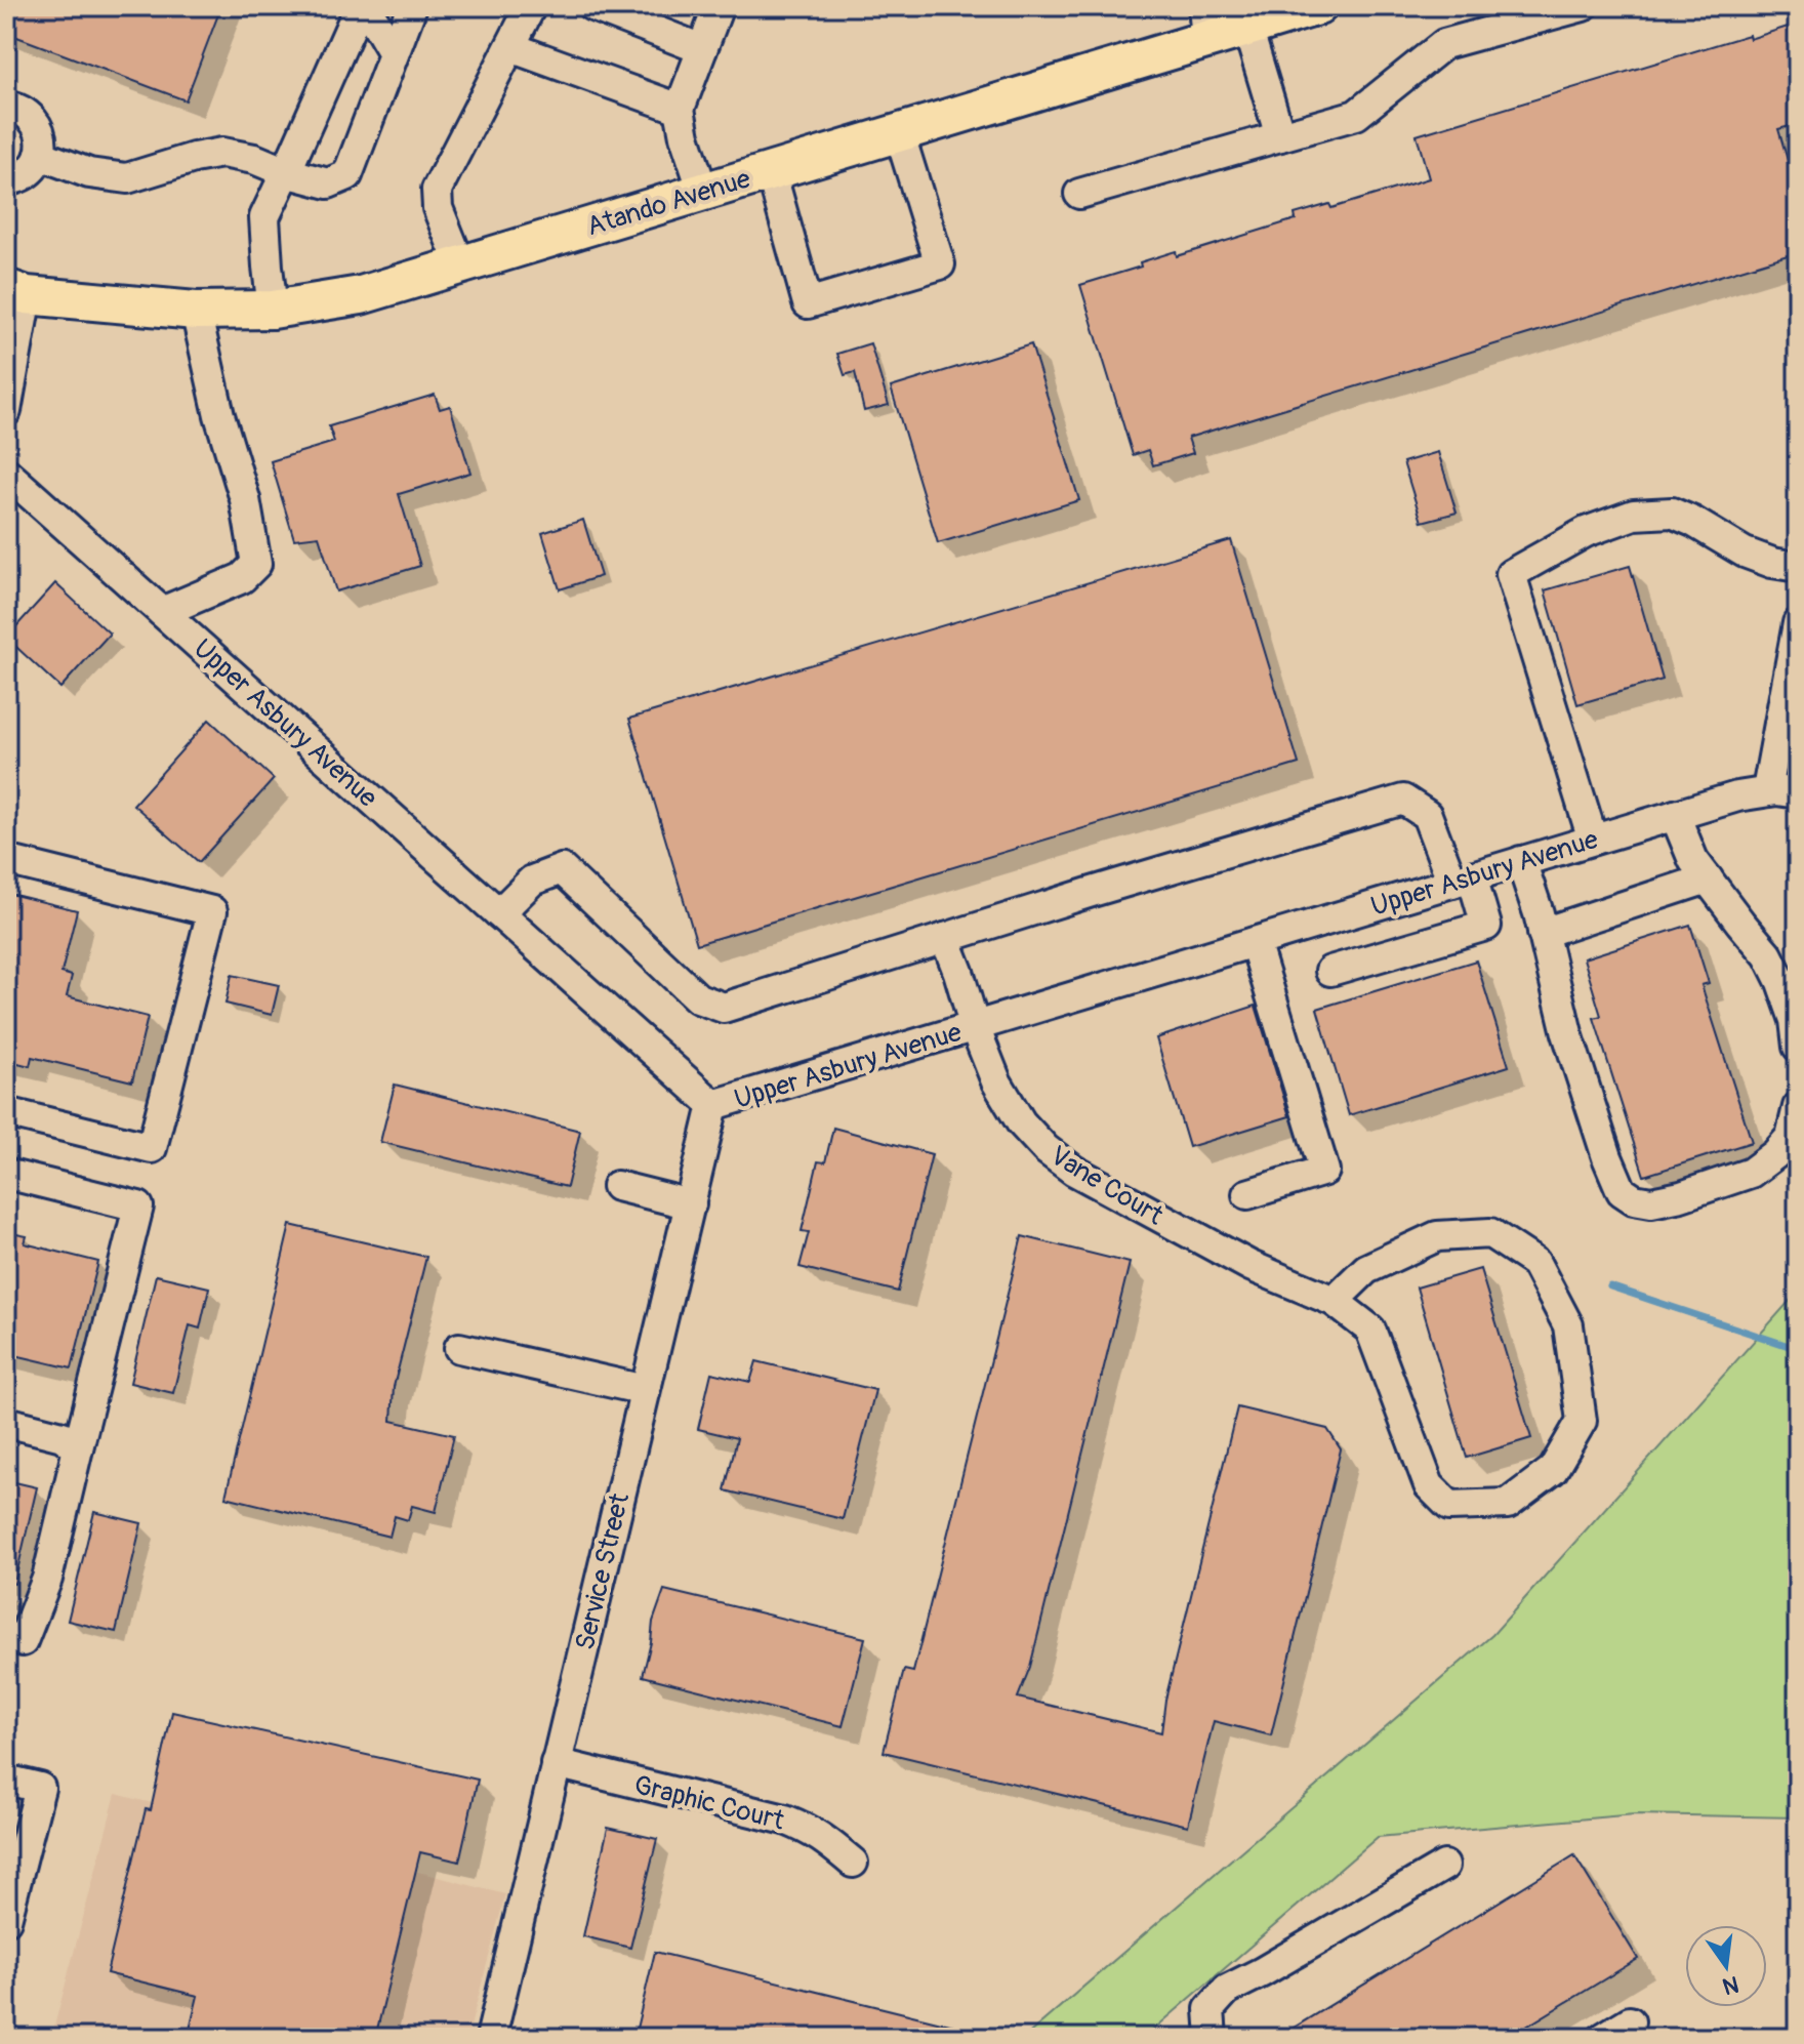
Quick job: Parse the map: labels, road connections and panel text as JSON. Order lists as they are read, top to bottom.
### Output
{
  "streets": {
    "main road": ["Atando Avenue"],
    "street": [
      "Upper Asbury Avenue",
      "Vane Court",
      "Service Street",
      "Graphic Court"
    ]
  },
  "crossings": [
    ["Upper Asbury Avenue", "Vane Court"],
    ["Upper Asbury Avenue", "Service Street"],
    ["Service Street", "Graphic Court"]
  ],
  "north": "bottom"
}
